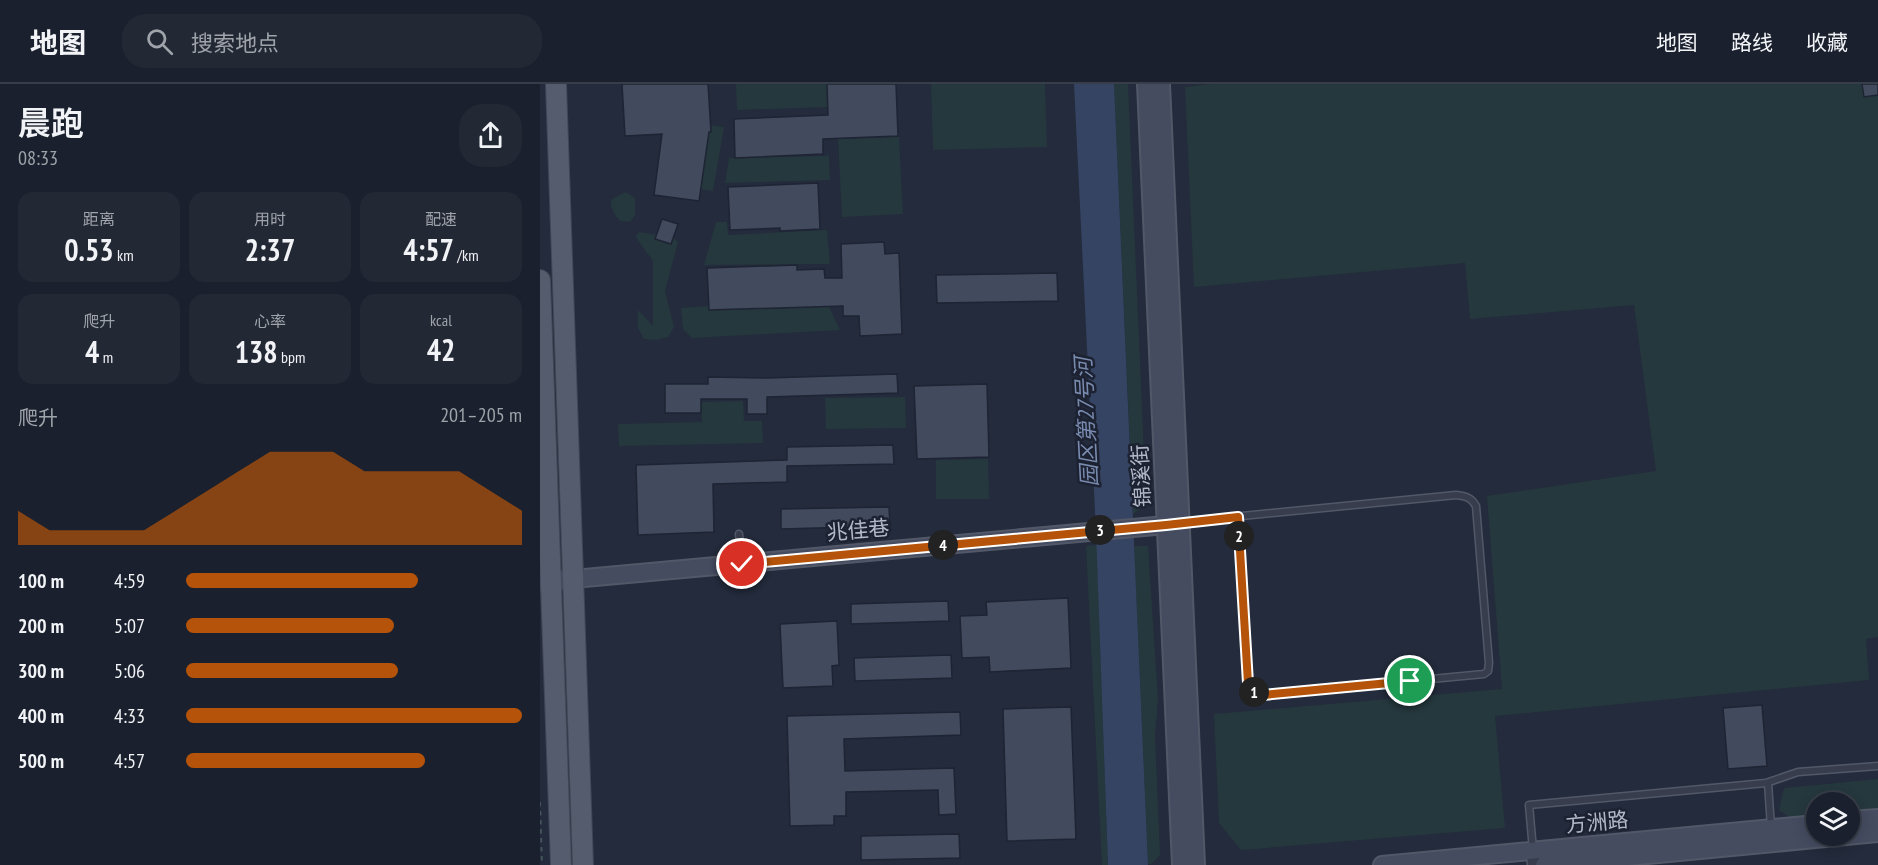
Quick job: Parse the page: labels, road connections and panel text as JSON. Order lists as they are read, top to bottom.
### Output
{
  "streets": {
    "main road": ["锦溪街", "兆佳巷", "方洲路"]
  },
  "crossings": [
    ["锦溪街", "兆佳巷"]
  ],
  "water": ["园区第27号河"],
  "page": {
    "header": "地图",
    "search": "搜索地点",
    "nav": ["地图", "路线", "收藏"],
    "heading": ["晨跑", "08:33"],
    "stats": [
      ["距离", "0.53 km"],
      ["用时", "2:37"],
      ["配速", "4:57 /km"],
      ["爬升", "4 m"],
      ["心率", "138 bpm"],
      ["kcal", "42"]
    ],
    "chart": ["爬升", "201–205 m"],
    "pins": [
      "3",
      "2",
      "4",
      "1"
    ],
    "list": [
      {
        "name": "100 m",
        "note": "4:59"
      },
      {
        "name": "200 m",
        "note": "5:07"
      },
      {
        "name": "300 m",
        "note": "5:06"
      },
      {
        "name": "400 m",
        "note": "4:33"
      },
      {
        "name": "500 m",
        "note": "4:57"
      }
    ]
  }
}
